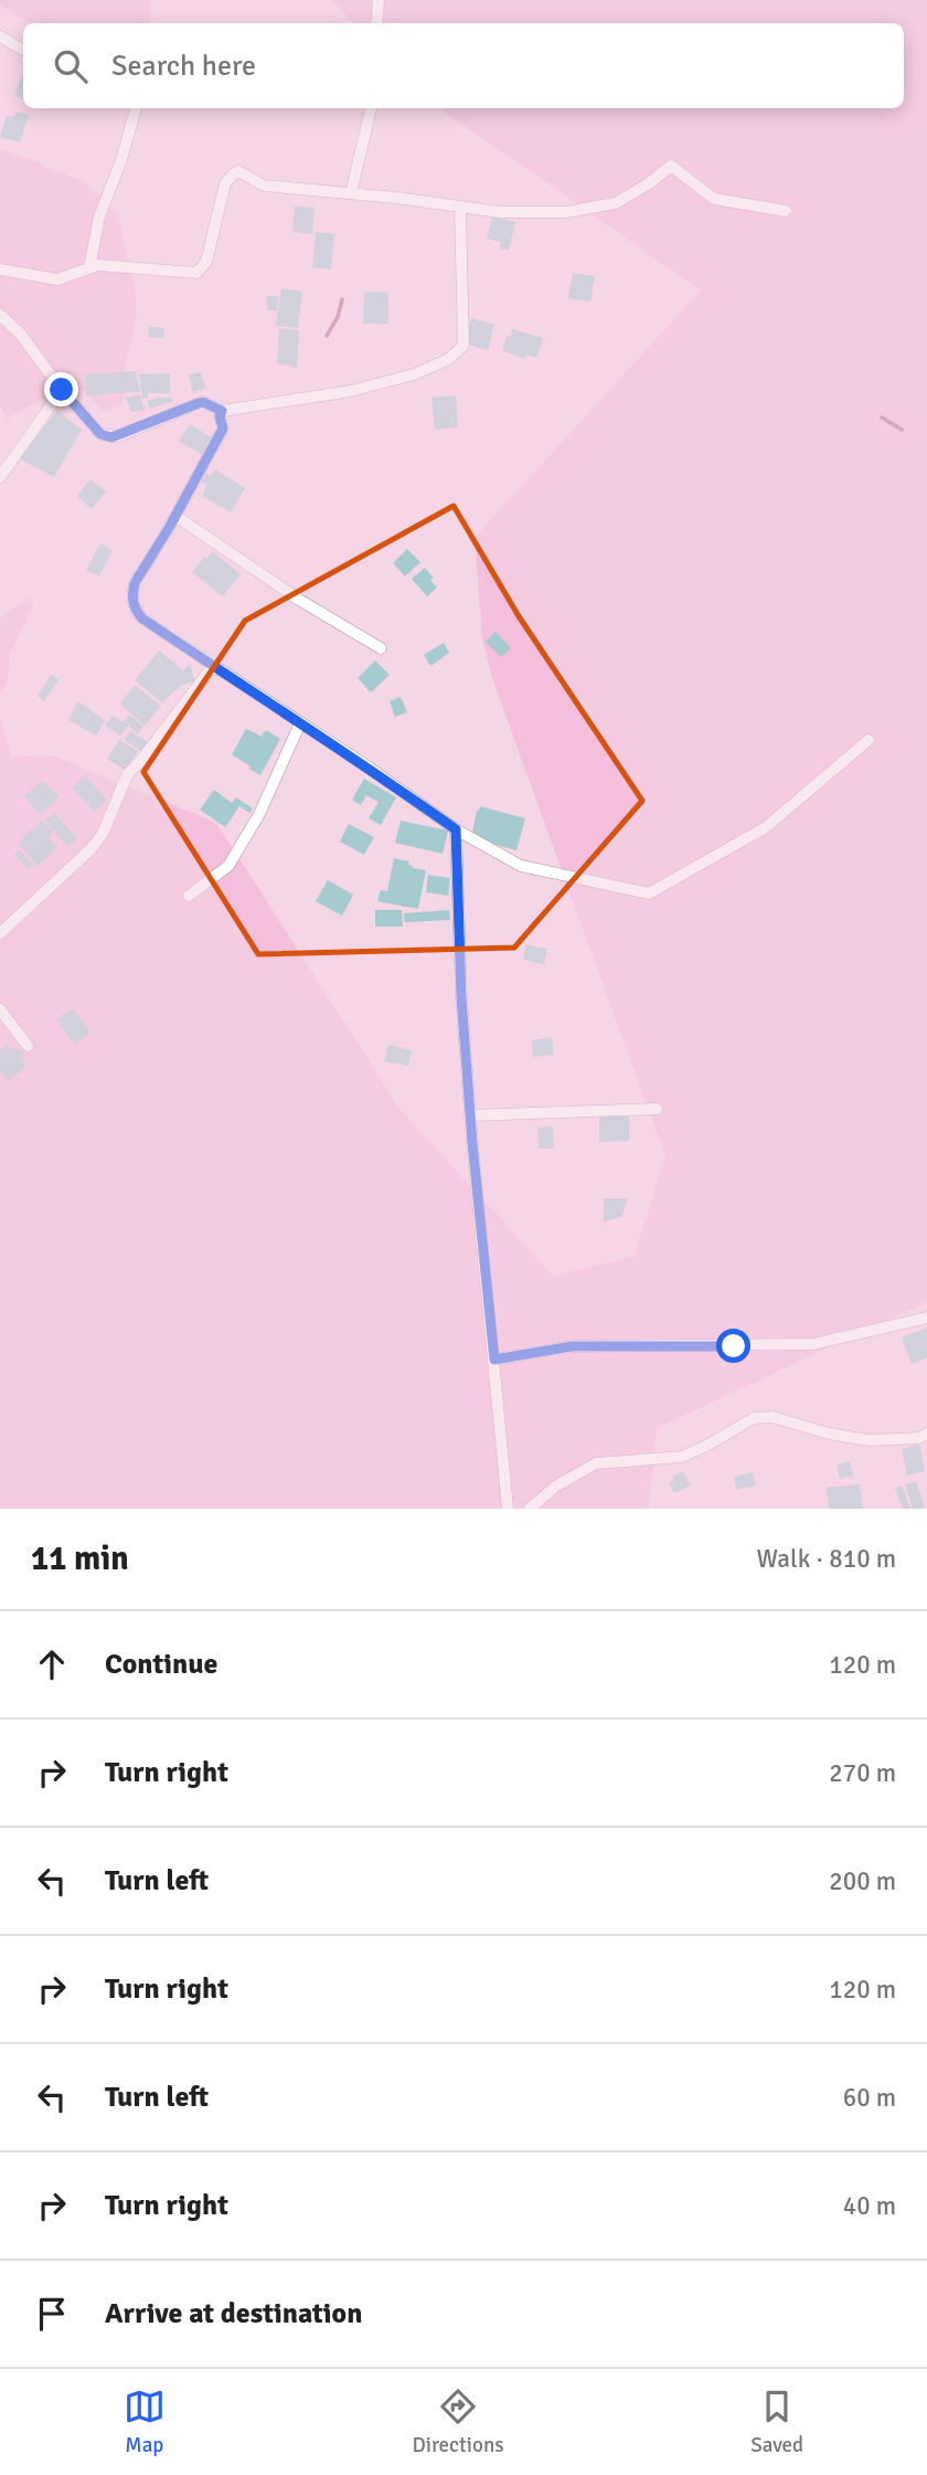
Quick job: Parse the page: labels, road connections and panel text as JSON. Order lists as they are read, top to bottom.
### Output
{
  "page": {
    "search": "Search here",
    "heading": ["11 min", "Walk · 810 m"],
    "list": [
      ["Continue", "120 m"],
      ["Turn right", "270 m"],
      ["Turn left", "200 m"],
      ["Turn right", "120 m"],
      ["Turn left", "60 m"],
      ["Turn right", "40 m"],
      "Arrive at destination"
    ],
    "nav": ["Map", "Directions", "Saved"]
  }
}
